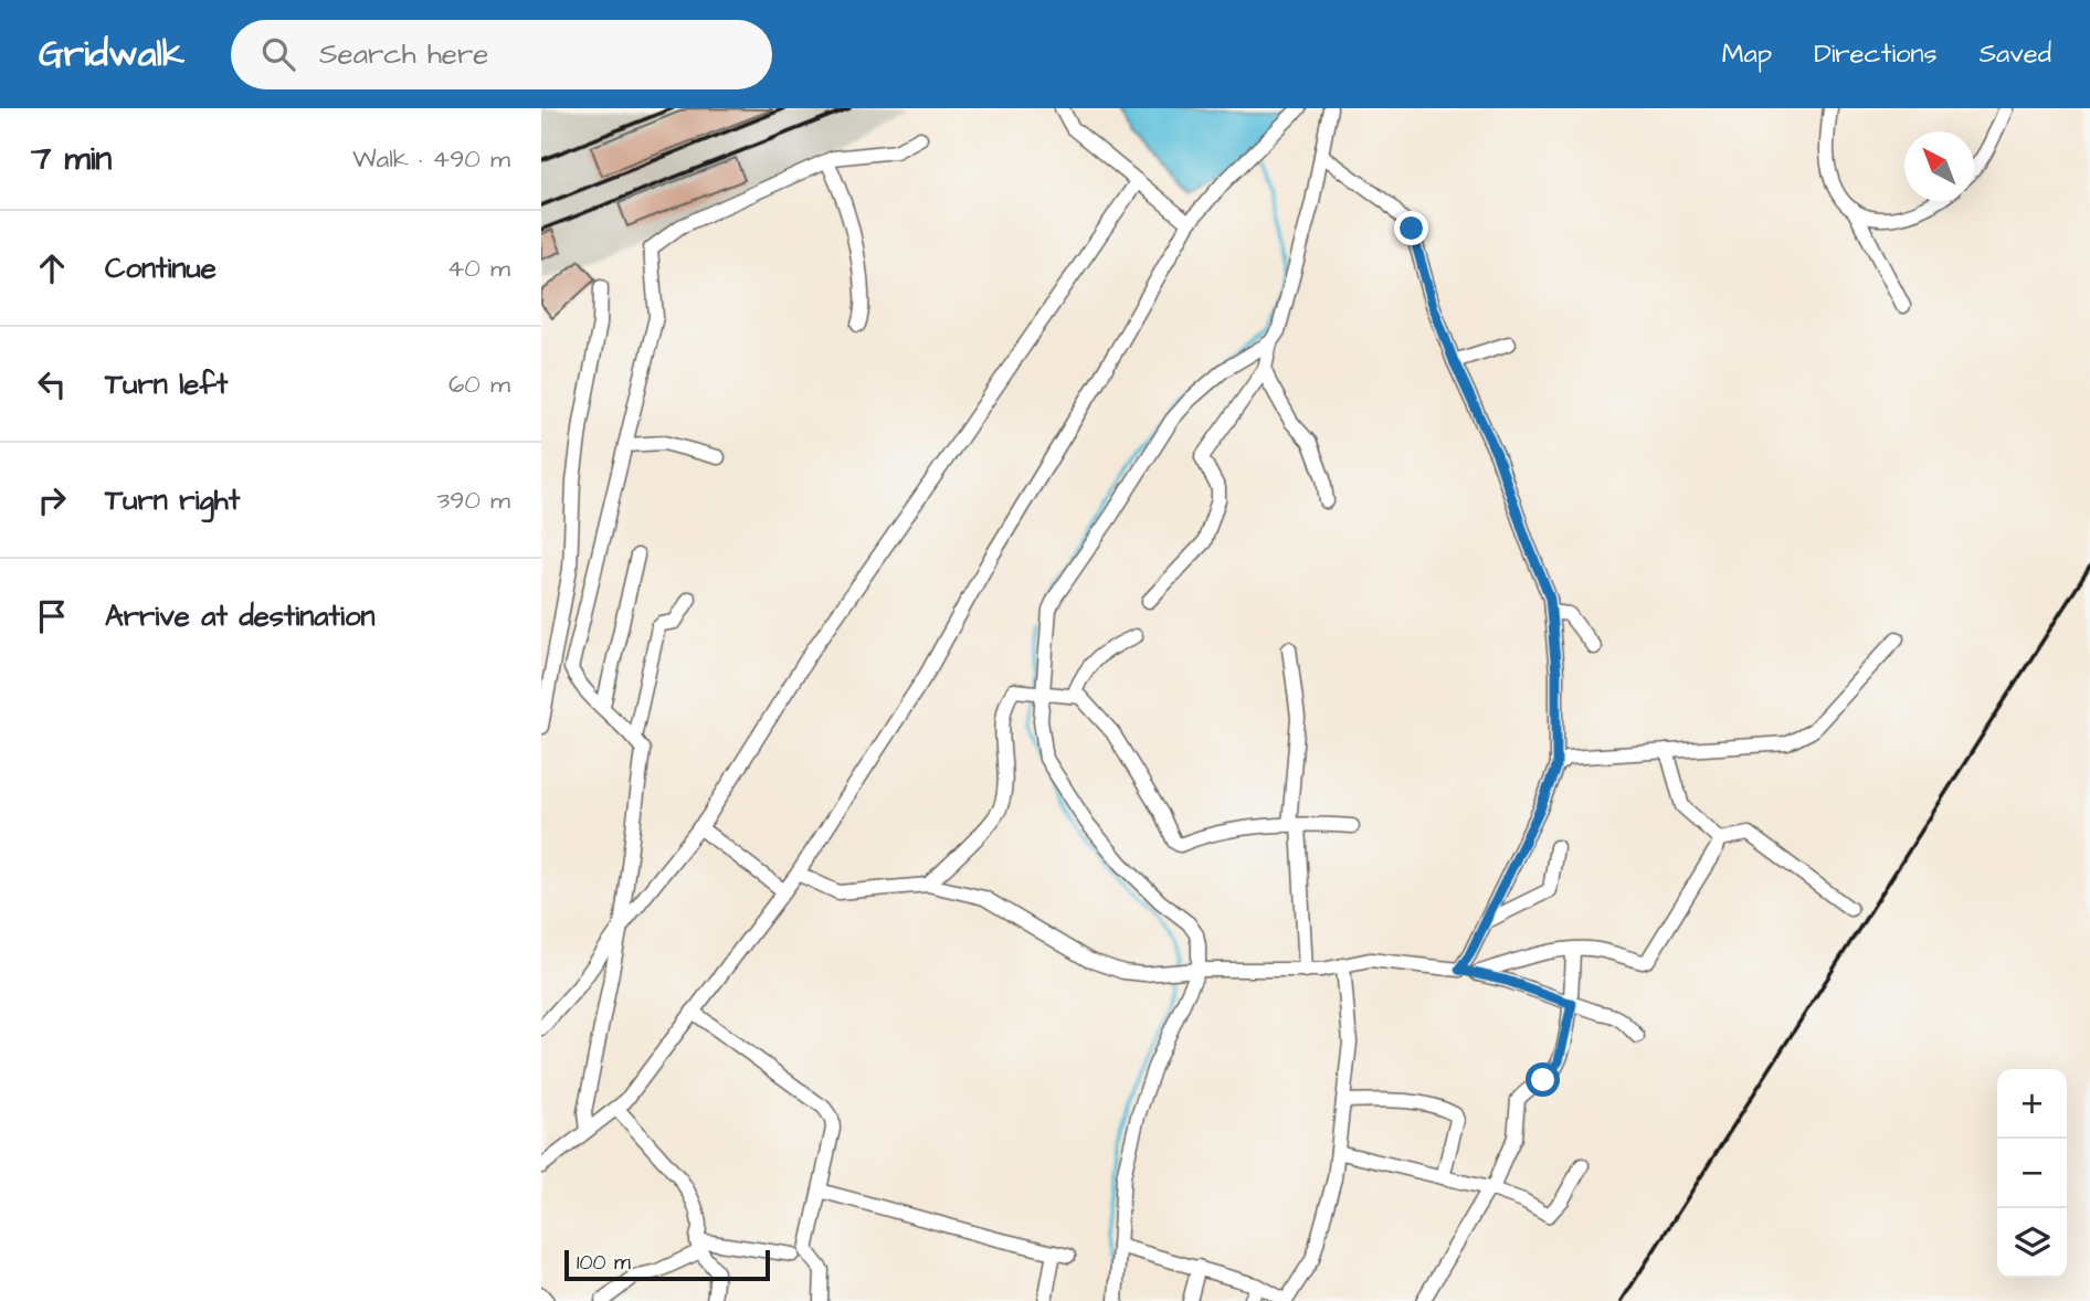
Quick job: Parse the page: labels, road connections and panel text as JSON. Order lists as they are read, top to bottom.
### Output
{
  "scale_bar": "100 m",
  "north": "top left",
  "page": {
    "header": "Gridwalk",
    "search": "Search here",
    "nav": ["Map", "Directions", "Saved"],
    "heading": ["7 min", "Walk · 490 m"],
    "list": [
      ["Continue", "40 m"],
      ["Turn left", "60 m"],
      ["Turn right", "390 m"],
      "Arrive at destination"
    ],
    "map_buttons": ["+", "−"],
    "scale": "100 m"
  }
}
